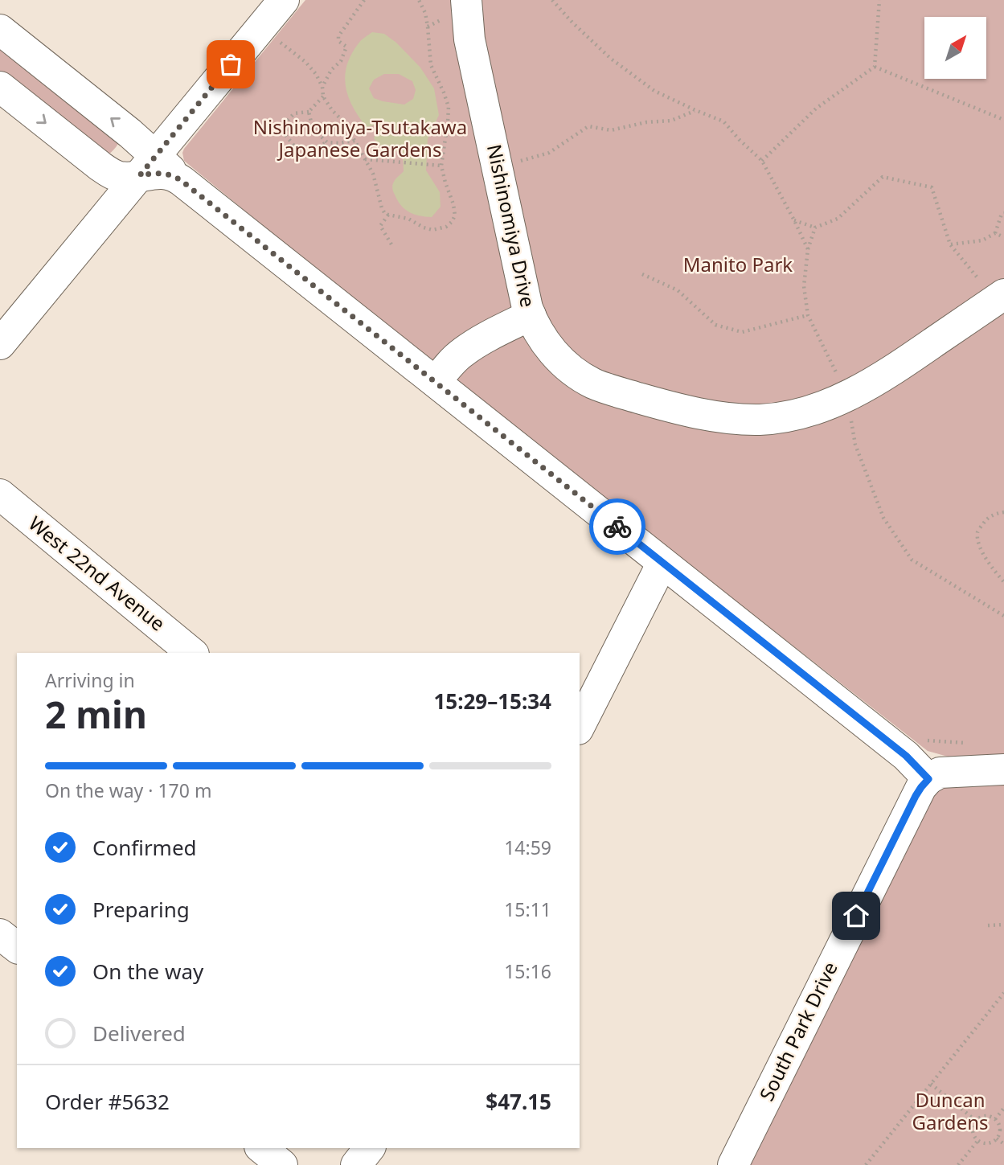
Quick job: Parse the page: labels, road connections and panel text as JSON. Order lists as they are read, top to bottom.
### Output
{
  "streets": {
    "street": ["Nishinomiya Drive", "West 22nd Avenue", "South Park Drive"]
  },
  "parks": ["Nishinomiya-Tsutakawa Japanese Gardens", "Manito Park", "Duncan Gardens"],
  "north": "top right",
  "page": {
    "heading": ["2 min", "Arriving in", "15:29–15:34"],
    "panel": ["Order #5632", "$47.15"],
    "bar": "On the way · 170 m",
    "list": [
      ["Confirmed", "14:59"],
      ["Preparing", "15:11"],
      ["On the way", "15:16"],
      "Delivered"
    ]
  }
}
